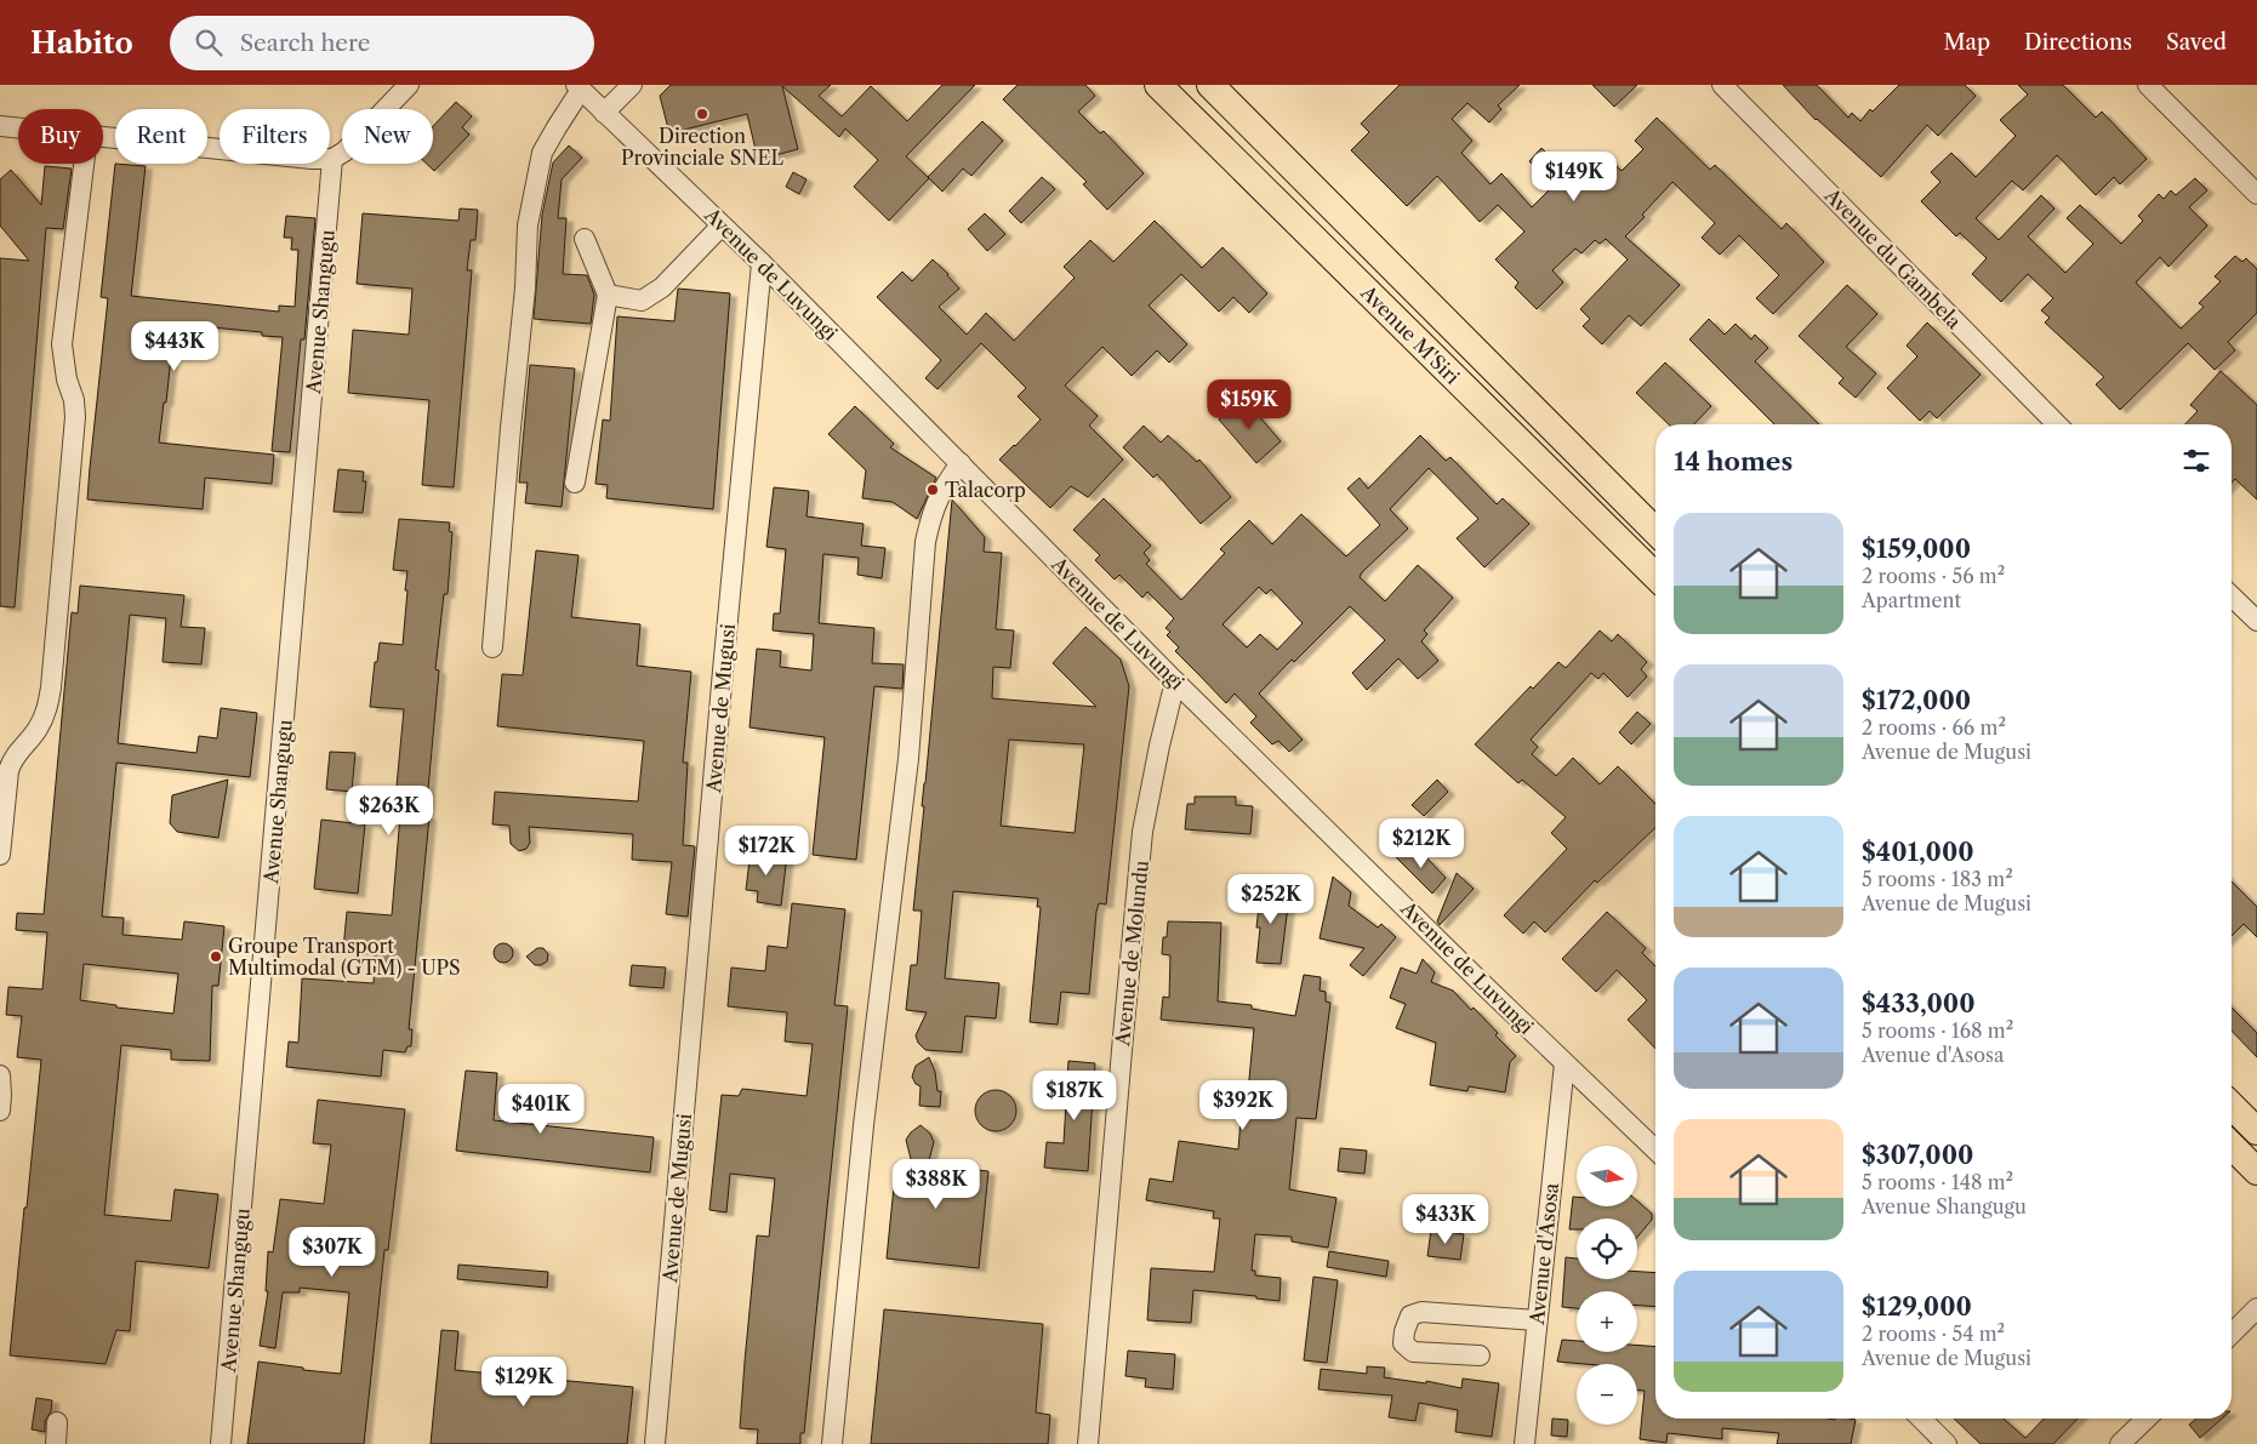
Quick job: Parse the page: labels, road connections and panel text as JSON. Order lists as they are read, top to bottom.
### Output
{
  "streets": {
    "highway": ["Avenue M'Siri"],
    "street": [
      "Avenue du Gambela",
      "Avenue de Luvungi",
      "Avenue Shangugu",
      "Avenue de Mugusi",
      "Avenue de Molundu",
      "Avenue d'Asosa"
    ]
  },
  "crossings": [
    ["Avenue de Luvungi", "Avenue de Mugusi"],
    ["Avenue de Luvungi", "Avenue de Molundu"],
    ["Avenue de Luvungi", "Avenue d'Asosa"]
  ],
  "places": ["Direction Provinciale SNEL", "Talacorp", "Groupe Transport Multimodal (GTM) - UPS"],
  "north": "right",
  "page": {
    "header": "Habito",
    "search": "Search here",
    "nav": ["Map", "Directions", "Saved"],
    "chip": [
      "Buy",
      "Rent",
      "Filters",
      "New"
    ],
    "price": [
      "$149K",
      "$443K",
      "$159K",
      "$263K",
      "$212K",
      "$172K",
      "$252K",
      "$187K",
      "$392K",
      "$401K",
      "$388K",
      "$433K",
      "$307K",
      "$129K"
    ],
    "heading": "14 homes",
    "list": [
      {
        "name": "$159,000",
        "note": "2 rooms · 56 m² · Apartment"
      },
      {
        "name": "$172,000",
        "note": "2 rooms · 66 m² · Avenue de Mugusi"
      },
      {
        "name": "$401,000",
        "note": "5 rooms · 183 m² · Avenue de Mugusi"
      },
      {
        "name": "$433,000",
        "note": "5 rooms · 168 m² · Avenue d'Asosa"
      },
      {
        "name": "$307,000",
        "note": "5 rooms · 148 m² · Avenue Shangugu"
      },
      {
        "name": "$129,000",
        "note": "2 rooms · 54 m² · Avenue de Mugusi"
      }
    ],
    "map_buttons": ["+", "−"]
  }
}
